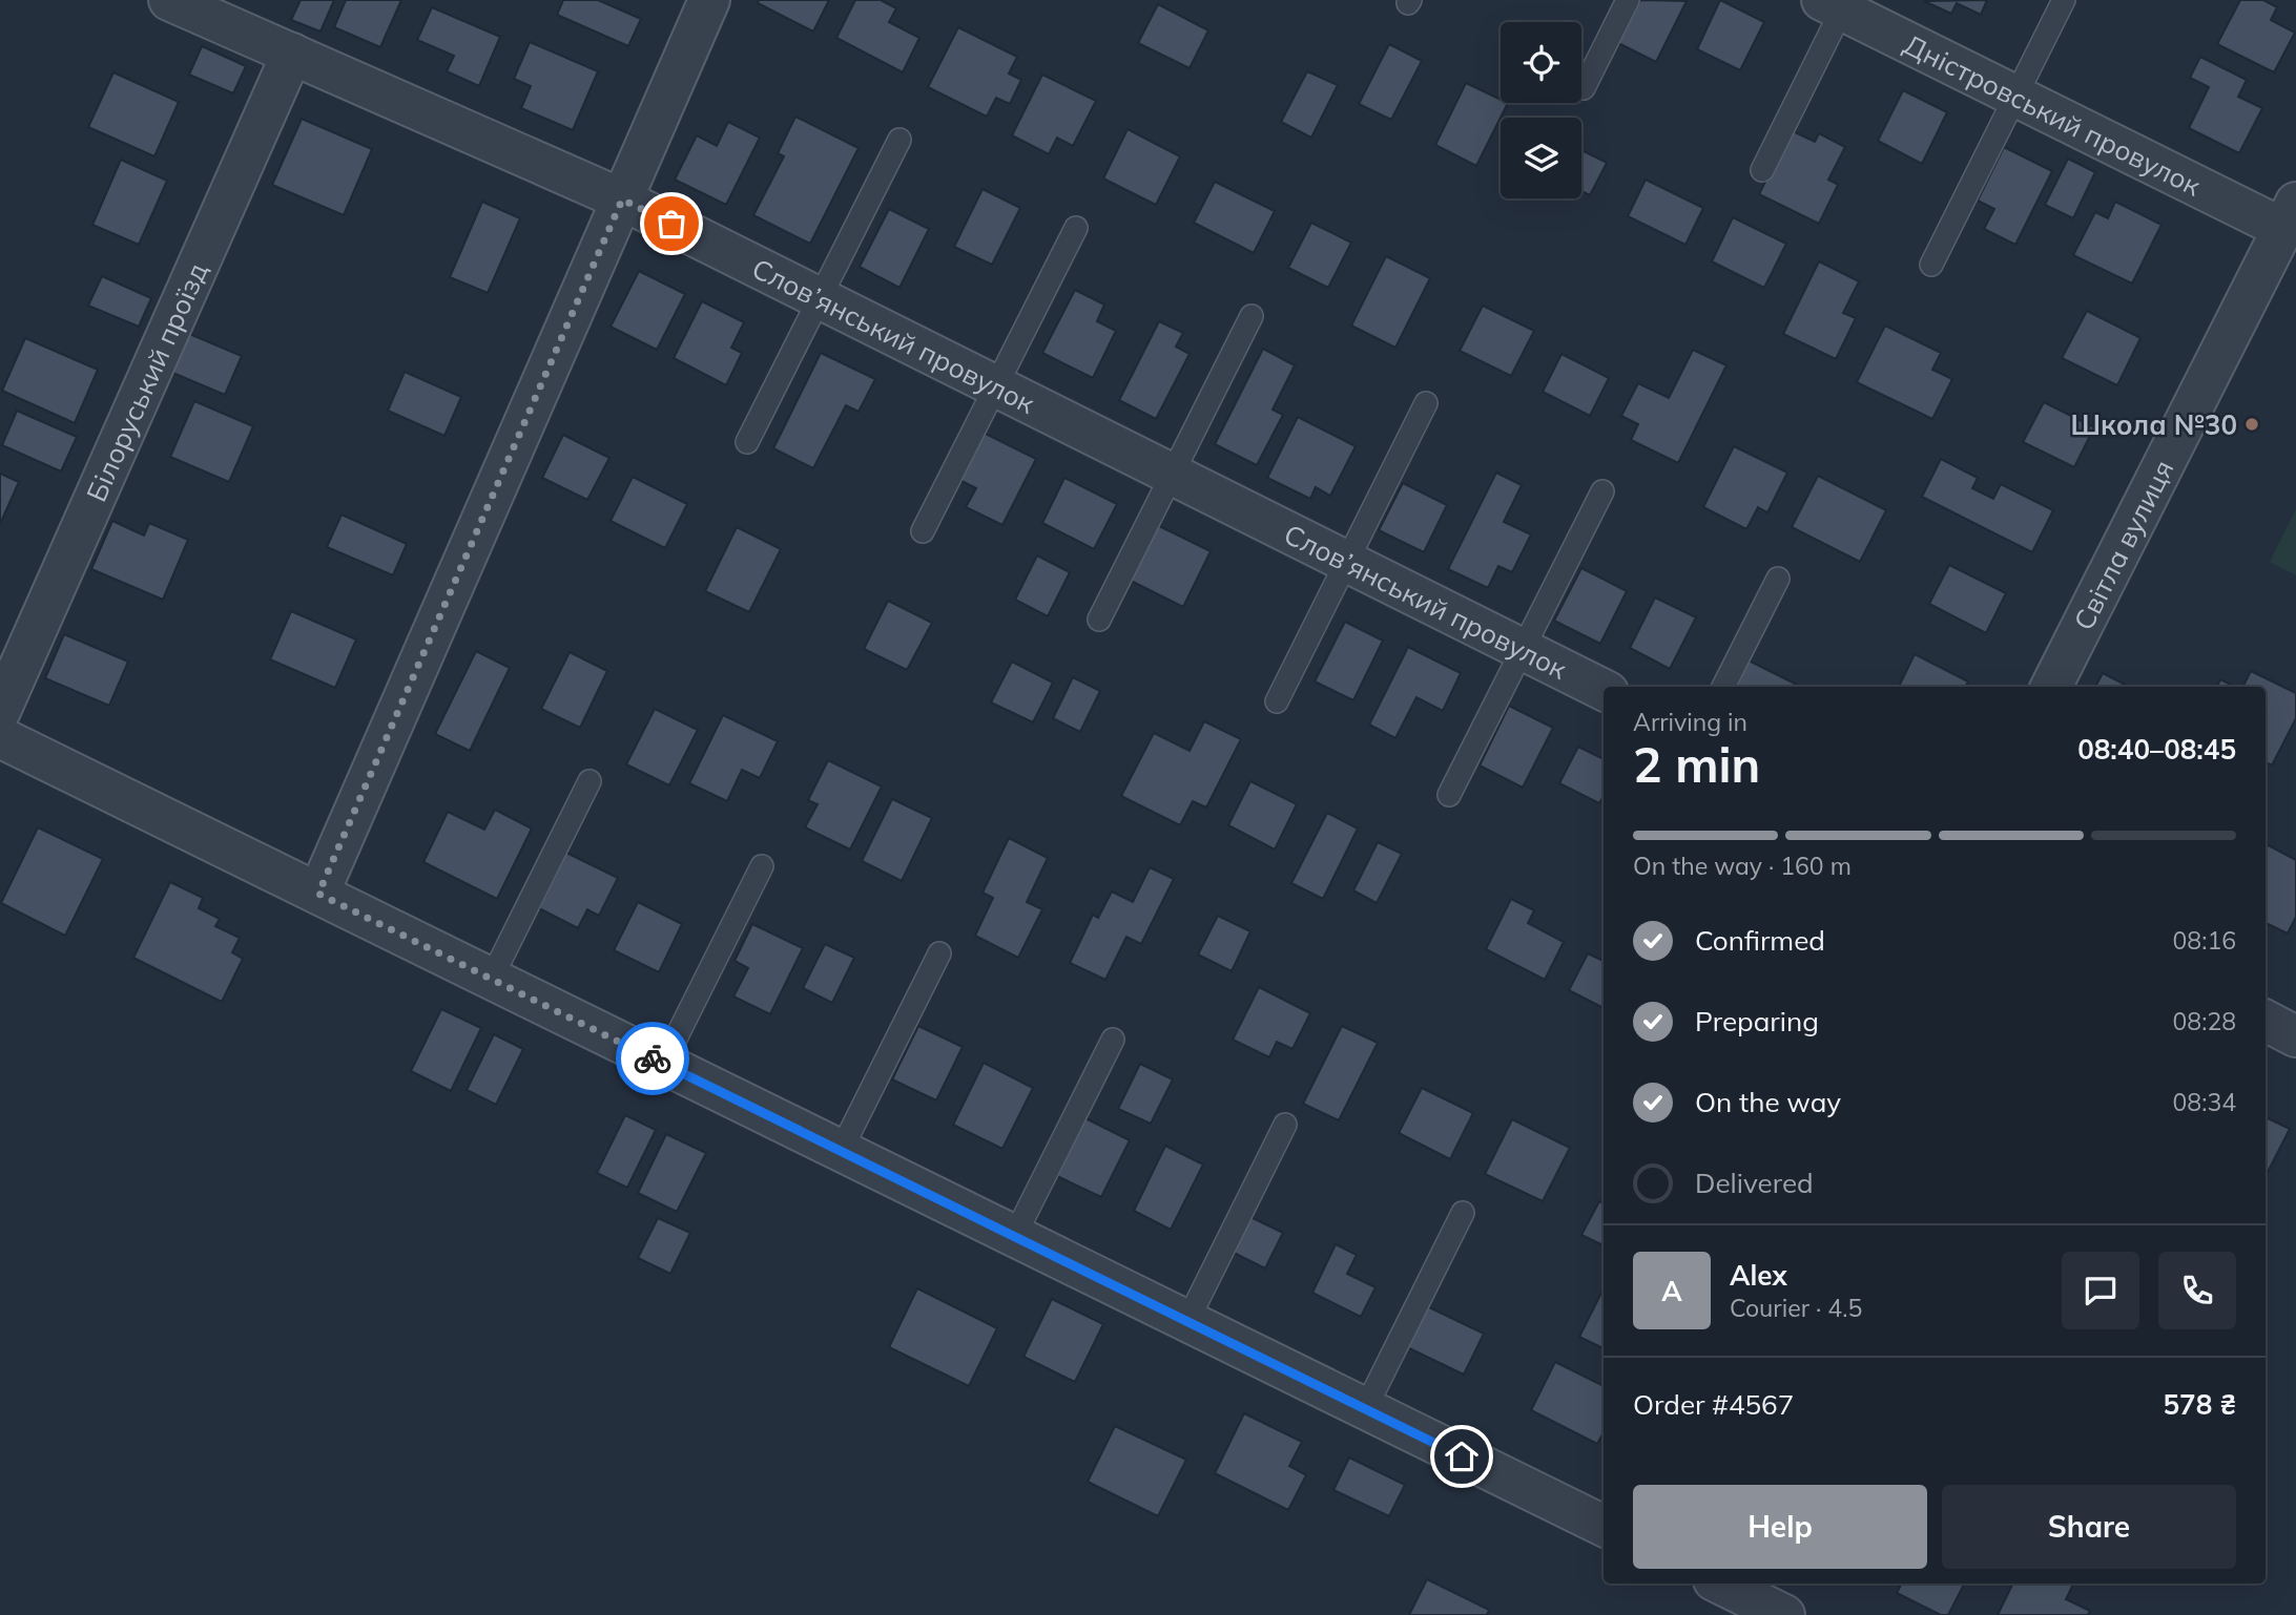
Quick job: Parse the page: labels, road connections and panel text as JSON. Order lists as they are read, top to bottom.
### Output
{
  "streets": {
    "street": [
      "Дністровський провулок",
      "Слов’янський провулок",
      "Білоруський проїзд",
      "Світла вулиця"
    ]
  },
  "crossings": [
    ["Дністровський провулок", "Світла вулиця"],
    ["Слов’янський провулок", "Білоруський проїзд"]
  ],
  "places": ["Школа №30"],
  "page": {
    "heading": ["2 min", "Arriving in", "08:40–08:45"],
    "panel": [
      "Alex",
      "Courier · 4.5",
      "Order #4567",
      "578 ₴"
    ],
    "bar": "On the way · 160 m",
    "list": [
      ["Confirmed", "08:16"],
      ["Preparing", "08:28"],
      ["On the way", "08:34"],
      "Delivered"
    ],
    "round": "A",
    "buttons": ["Help", "Share"]
  }
}
